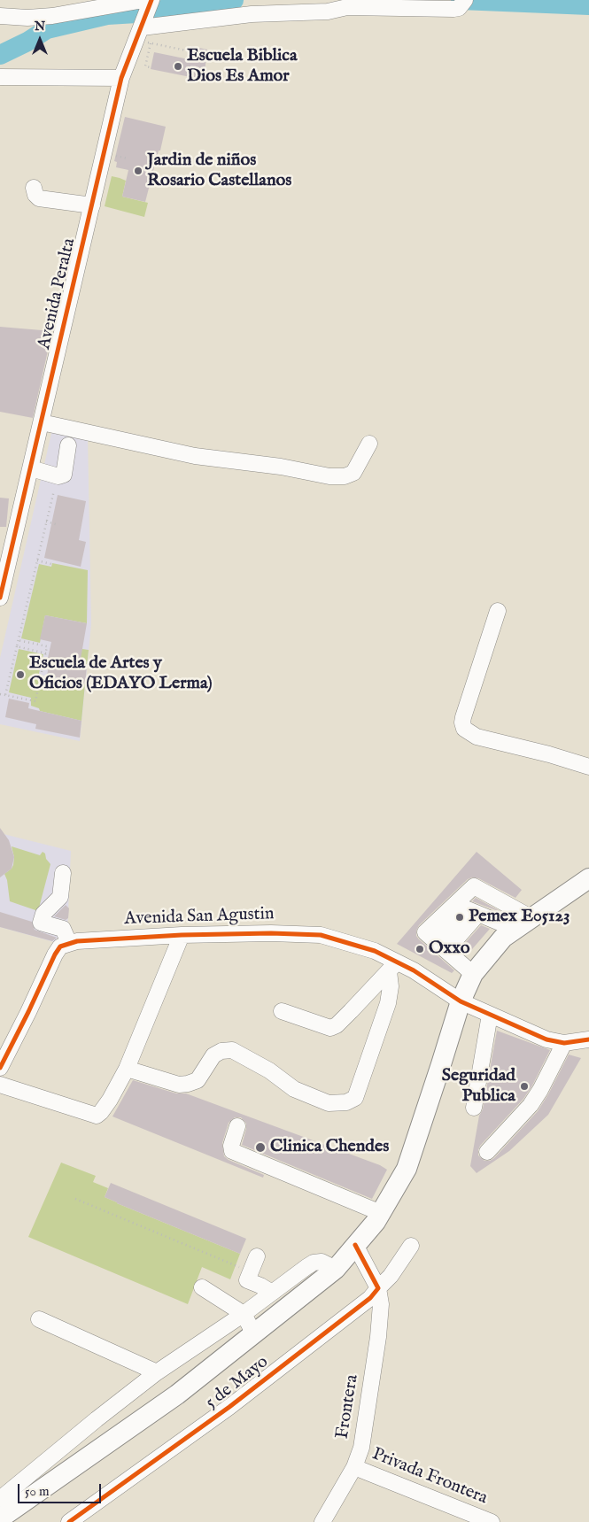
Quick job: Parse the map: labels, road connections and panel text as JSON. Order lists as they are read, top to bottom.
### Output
{
  "streets": {
    "street": [
      "Avenida Peralta",
      "Avenida San Agustin",
      "5 de Mayo",
      "Frontera",
      "Privada Frontera"
    ]
  },
  "crossings": [
    ["5 de Mayo", "Frontera"],
    ["Frontera", "Privada Frontera"]
  ],
  "places": [
    "Escuela Biblica Dios Es Amor",
    "Jardin de niños Rosario Castellanos",
    "Escuela de Artes y Oficios (EDAYO Lerma)",
    "Pemex E05123",
    "Oxxo",
    "Seguridad Publica",
    "Clinica Chendes"
  ],
  "scale_bar": "50 m",
  "north": "top"
}
